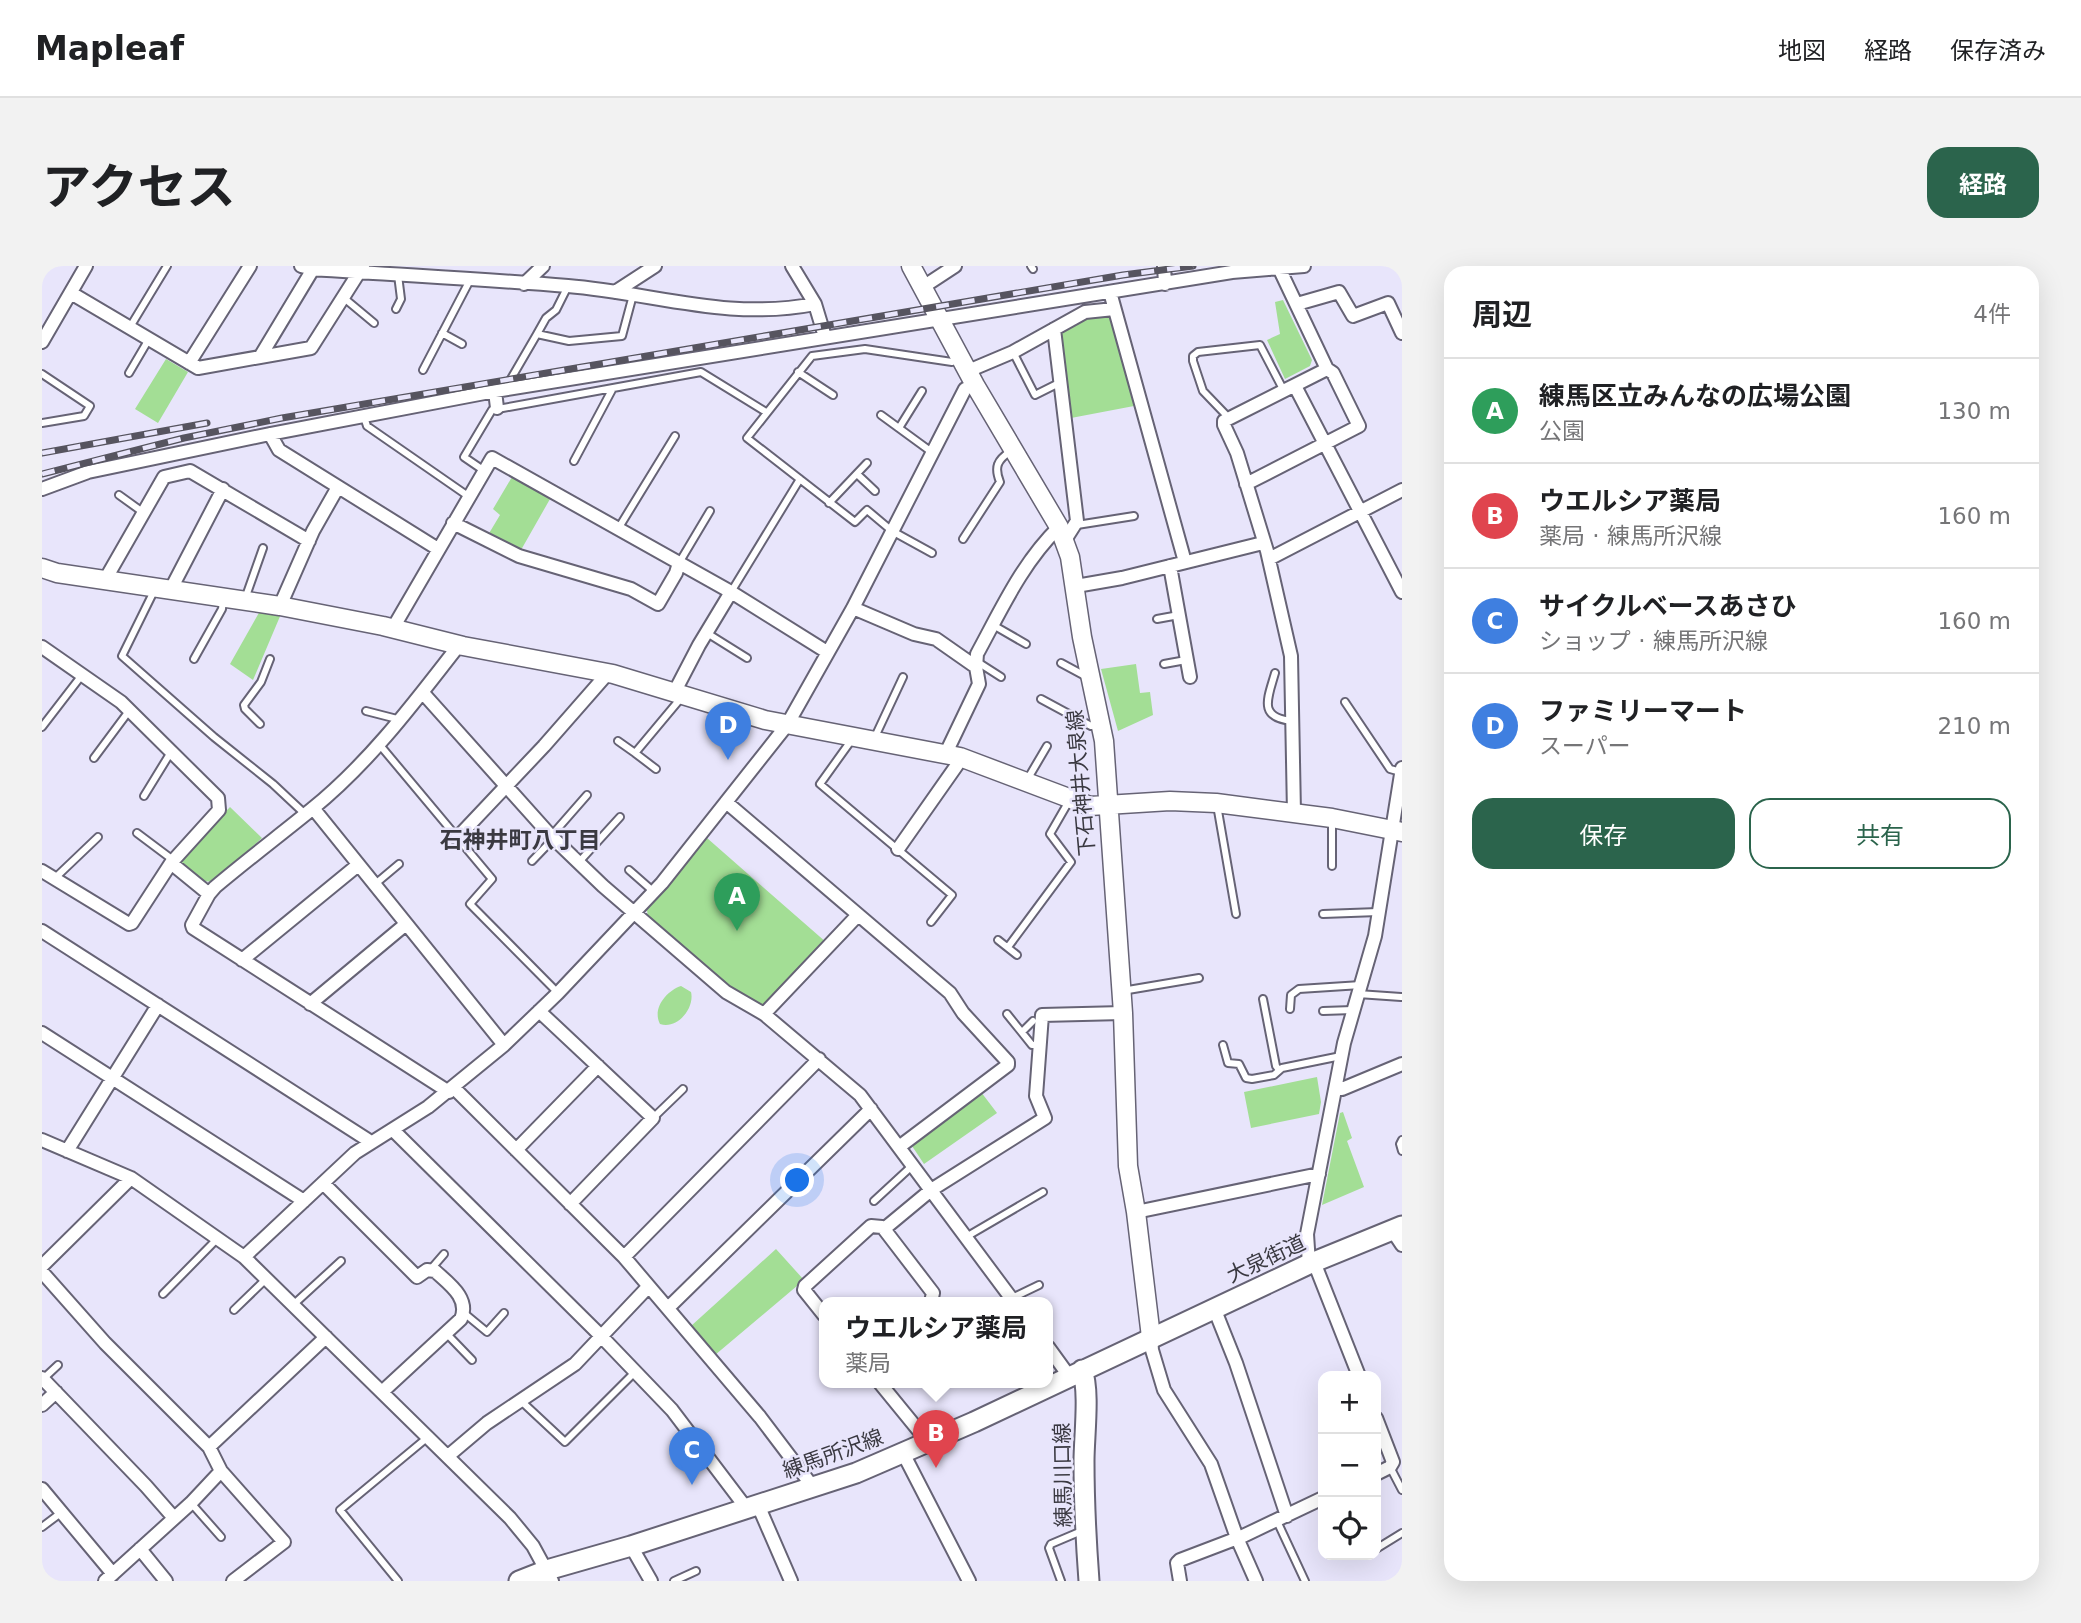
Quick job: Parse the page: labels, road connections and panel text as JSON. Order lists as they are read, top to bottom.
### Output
{
  "streets": {
    "main road": ["大泉街道", "練馬所沢線", "練馬川口線"],
    "street": ["下石神井大泉線"]
  },
  "crossings": [
    ["下石神井大泉線", "大泉街道"],
    ["下石神井大泉線", "練馬所沢線"],
    ["大泉街道", "練馬所沢線"],
    ["練馬所沢線", "練馬川口線"]
  ],
  "districts": ["石神井町八丁目"],
  "page": {
    "header": "Mapleaf",
    "nav": ["地図", "経路", "保存済み"],
    "title": "アクセス",
    "buttons": [
      "経路",
      ["保存", "共有"]
    ],
    "heading": ["周辺", "4件"],
    "list": [
      {
        "mark": "A",
        "name": "練馬区立みんなの広場公園",
        "note": "公園",
        "value": "130 m"
      },
      {
        "mark": "B",
        "name": "ウエルシア薬局",
        "note": "薬局 · 練馬所沢線",
        "value": "160 m"
      },
      {
        "mark": "C",
        "name": "サイクルベースあさひ",
        "note": "ショップ · 練馬所沢線",
        "value": "160 m"
      },
      {
        "mark": "D",
        "name": "ファミリーマート",
        "note": "スーパー",
        "value": "210 m"
      }
    ],
    "pins": [
      "D",
      "A",
      "B",
      "C"
    ],
    "popup": ["ウエルシア薬局", "薬局"],
    "map_buttons": ["+", "−"]
  }
}
